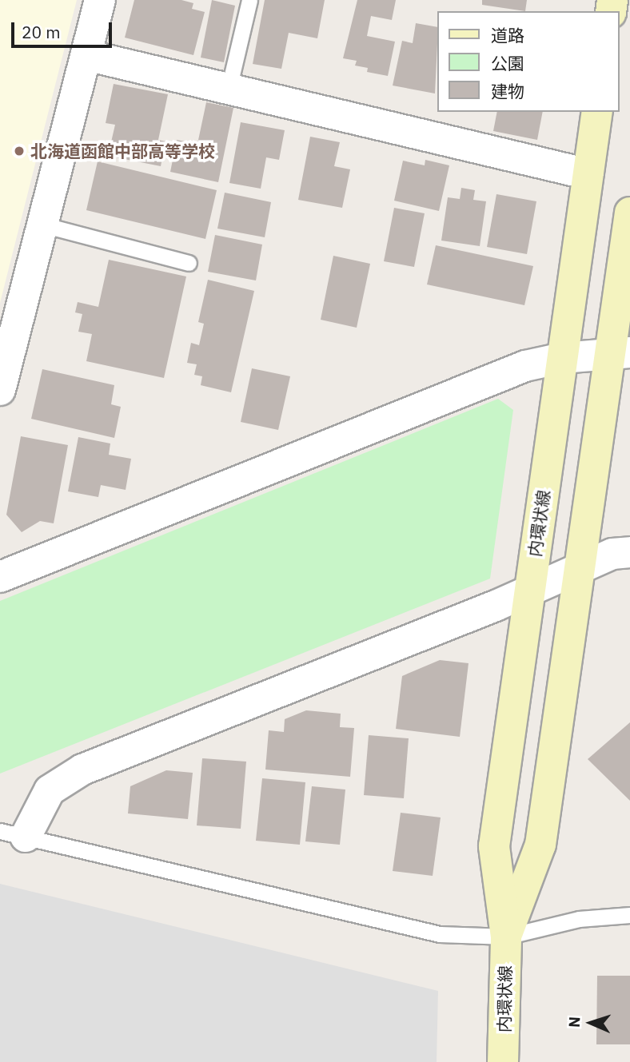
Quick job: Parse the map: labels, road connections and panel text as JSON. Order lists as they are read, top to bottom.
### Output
{
  "streets": {
    "street": ["内環状線"]
  },
  "places": ["北海道函館中部高等学校"],
  "legend": ["道路", "公園", "建物"],
  "scale_bar": "20 m",
  "north": "left"
}
